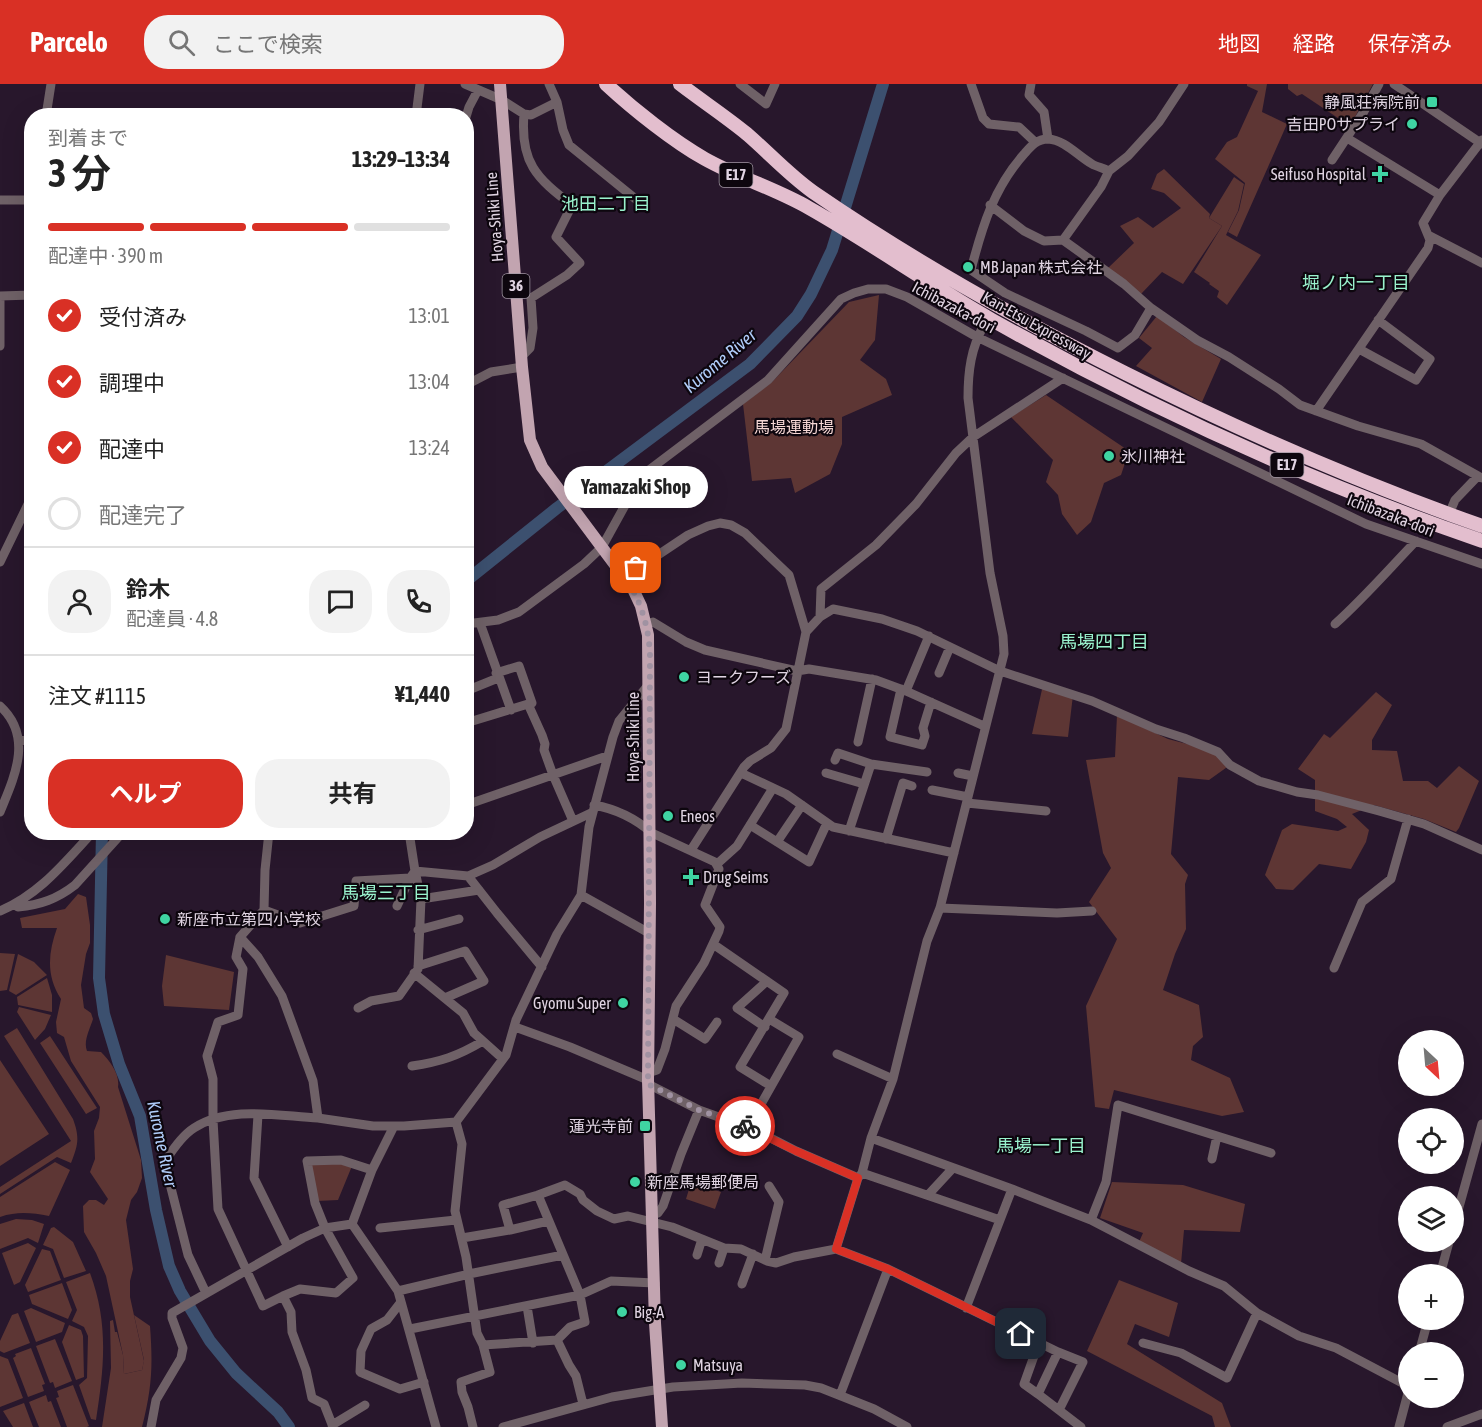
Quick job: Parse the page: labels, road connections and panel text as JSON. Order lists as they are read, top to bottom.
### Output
{
  "streets": {
    "highway": ["E17", "Kan-Etsu Expressway"],
    "main road": ["Hoya-Shiki Line", "36"],
    "street": ["Ichibazaka-dori"]
  },
  "crossings": [
    ["Hoya-Shiki Line", "Ichibazaka-dori"]
  ],
  "districts": [
    "池田二丁目",
    "堀ノ内一丁目",
    "馬場四丁目",
    "馬場三丁目",
    "馬場一丁目"
  ],
  "water": ["Kurome River"],
  "parks": ["馬場運動場"],
  "places": {
    "transit": ["静風荘病院前", "蓮光寺前"],
    "other": [
      "吉田POサプライ",
      "MB Japan 株式会社",
      "氷川神社",
      "Yamazaki Shop",
      "ヨークフーズ",
      "Eneos",
      "新座市立第四小学校",
      "Gyomu Super",
      "新座馬場郵便局",
      "Big-A",
      "Matsuya"
    ],
    "health": ["Seifuso Hospital", "Drug Seims"]
  },
  "north": "bottom right",
  "page": {
    "header": "Parcelo",
    "search": "ここで検索",
    "nav": ["地図", "経路", "保存済み"],
    "heading": ["3 分", "到着まで", "13:29–13:34"],
    "panel": [
      "鈴木",
      "配達員 · 4.8",
      "注文 #1115",
      "¥1,440"
    ],
    "bar": "配達中 · 390 m",
    "list": [
      ["受付済み", "13:01"],
      ["調理中", "13:04"],
      ["配達中", "13:24"],
      "配達完了"
    ],
    "bubble": "Yamazaki Shop",
    "buttons": ["ヘルプ", "共有"],
    "map_buttons": ["+", "−"]
  }
}
